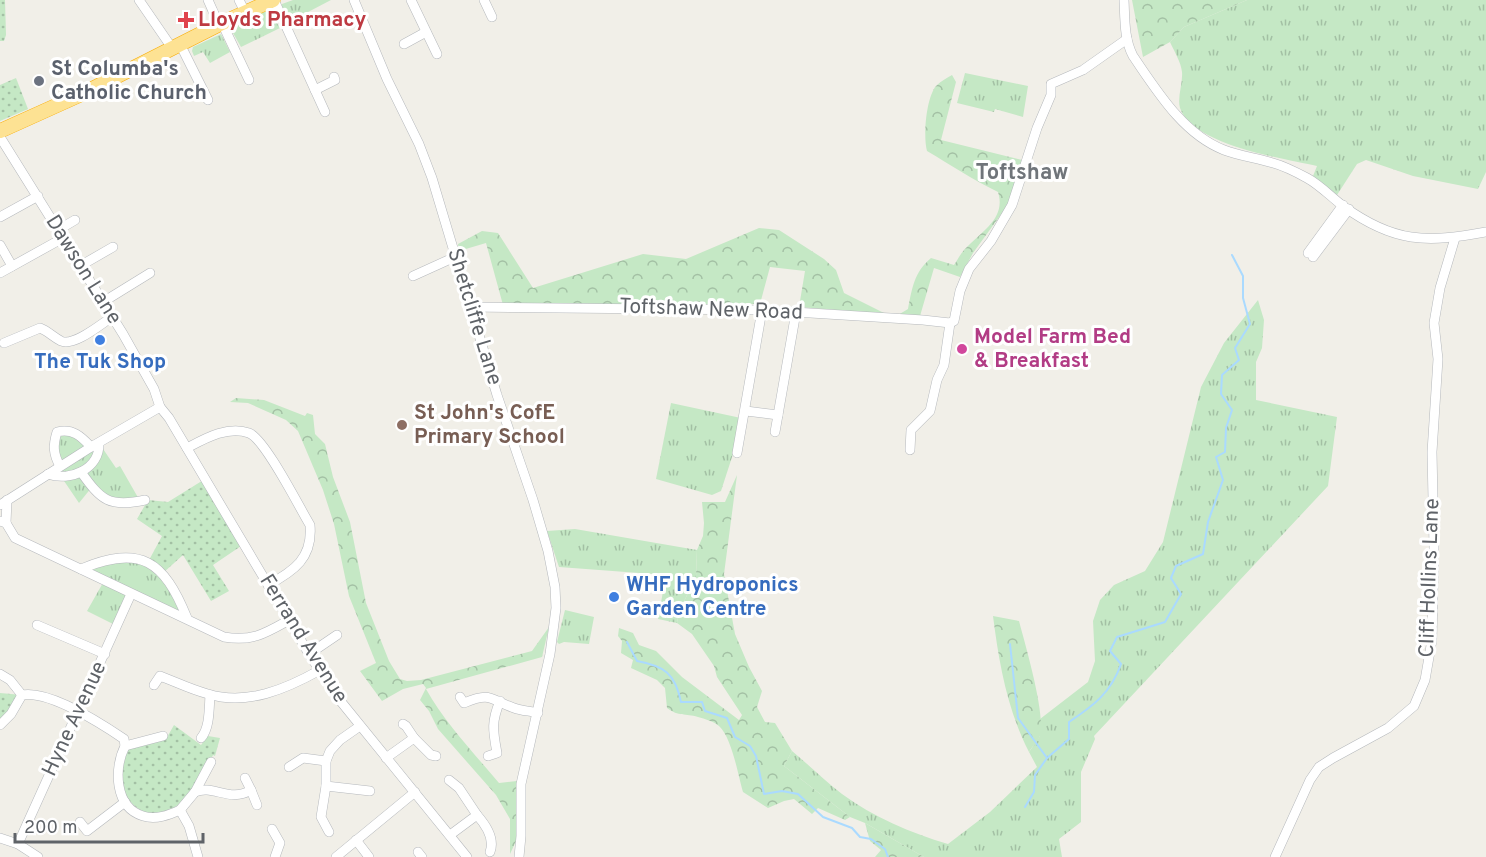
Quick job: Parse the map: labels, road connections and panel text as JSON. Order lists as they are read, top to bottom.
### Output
{
  "streets": {
    "street": [
      "Dawson Lane",
      "Toftshaw New Road",
      "Shetcliffe Lane",
      "Cliff Hollins Lane",
      "Ferrand Avenue",
      "Hyne Avenue"
    ]
  },
  "crossings": [
    ["Dawson Lane", "Ferrand Avenue"],
    ["Toftshaw New Road", "Shetcliffe Lane"]
  ],
  "districts": ["Toftshaw"],
  "places": {
    "health": ["Lloyds Pharmacy"],
    "other": [
      "St Columba's Catholic Church",
      "The Tuk Shop",
      "Model Farm Bed & Breakfast",
      "St John's CofE Primary School",
      "WHF Hydroponics Garden Centre"
    ]
  },
  "scale_bar": "200 m"
}
